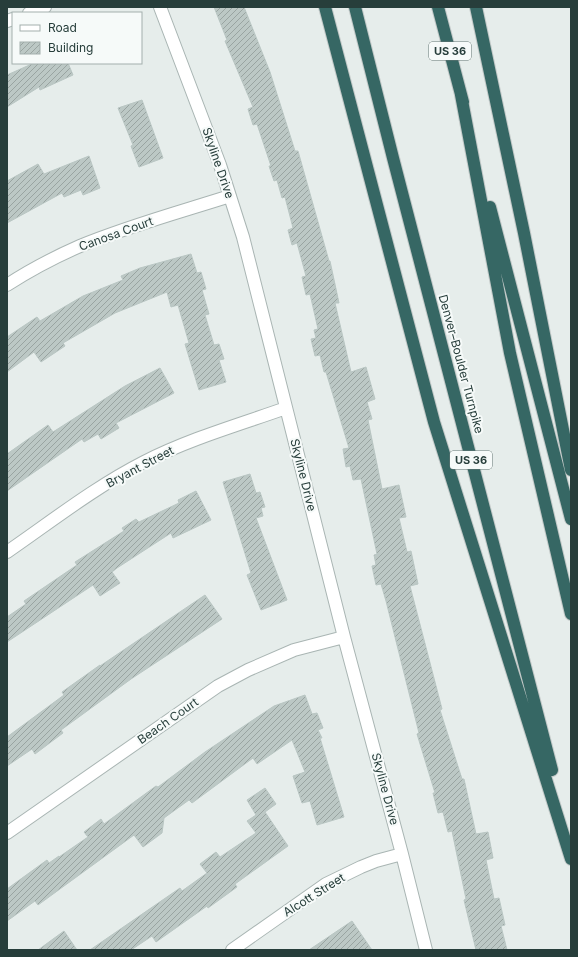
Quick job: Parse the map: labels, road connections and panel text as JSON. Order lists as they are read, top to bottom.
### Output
{
  "streets": {
    "highway": ["US 36", "Denver–Boulder Turnpike"],
    "street": [
      "Skyline Drive",
      "Canosa Court",
      "Bryant Street",
      "Beach Court",
      "Alcott Street"
    ]
  },
  "crossings": [
    ["Skyline Drive", "Canosa Court"],
    ["Skyline Drive", "Bryant Street"],
    ["Skyline Drive", "Beach Court"],
    ["Skyline Drive", "Alcott Street"]
  ],
  "legend": ["Road", "Building"]
}
